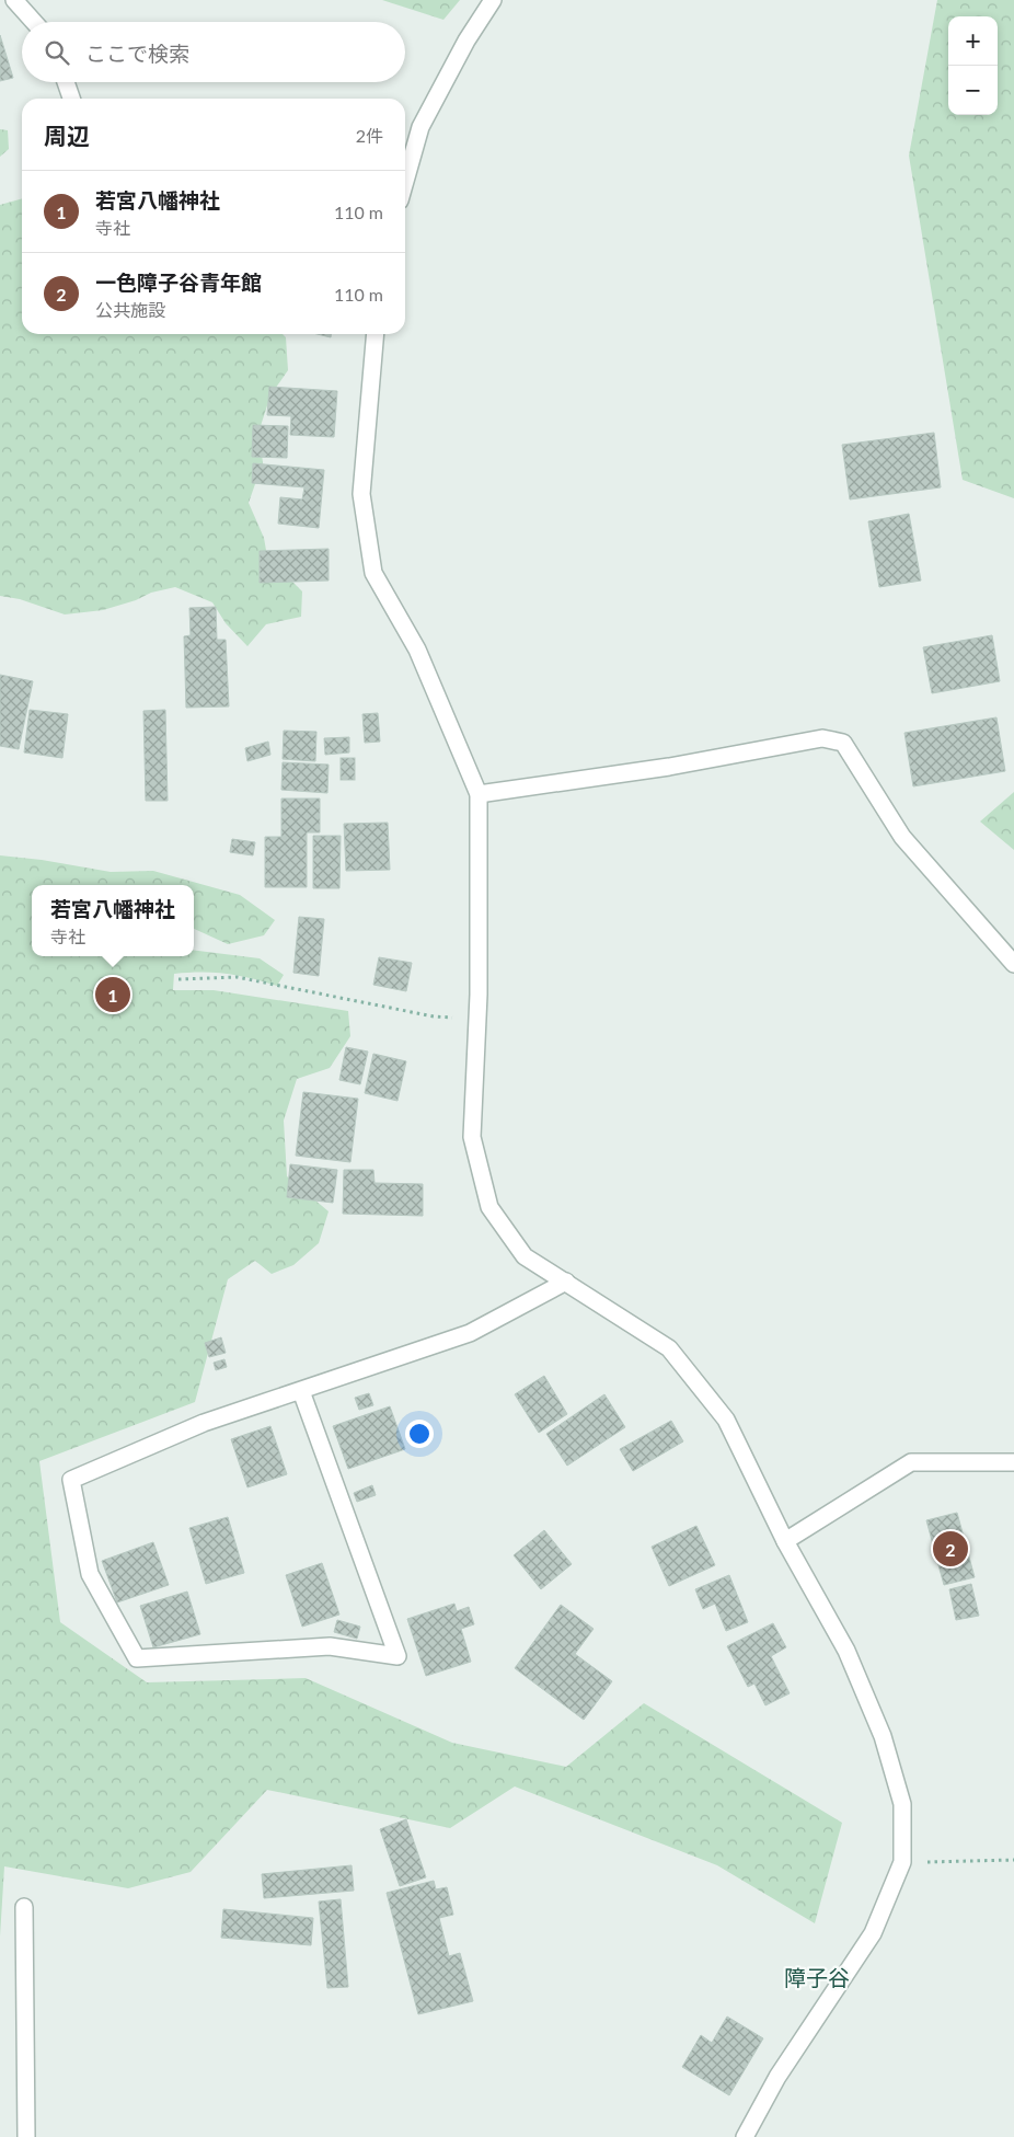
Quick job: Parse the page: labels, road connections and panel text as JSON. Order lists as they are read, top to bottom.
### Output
{
  "districts": ["障子谷"],
  "page": {
    "map_buttons": ["+", "−"],
    "search": "ここで検索",
    "heading": ["周辺", "2件"],
    "list": [
      {
        "mark": "1",
        "name": "若宮八幡神社",
        "note": "寺社",
        "value": "110 m"
      },
      {
        "mark": "2",
        "name": "一色障子谷青年館",
        "note": "公共施設",
        "value": "110 m"
      }
    ],
    "popup": ["若宮八幡神社", "寺社"],
    "pins": ["1", "2"]
  }
}
